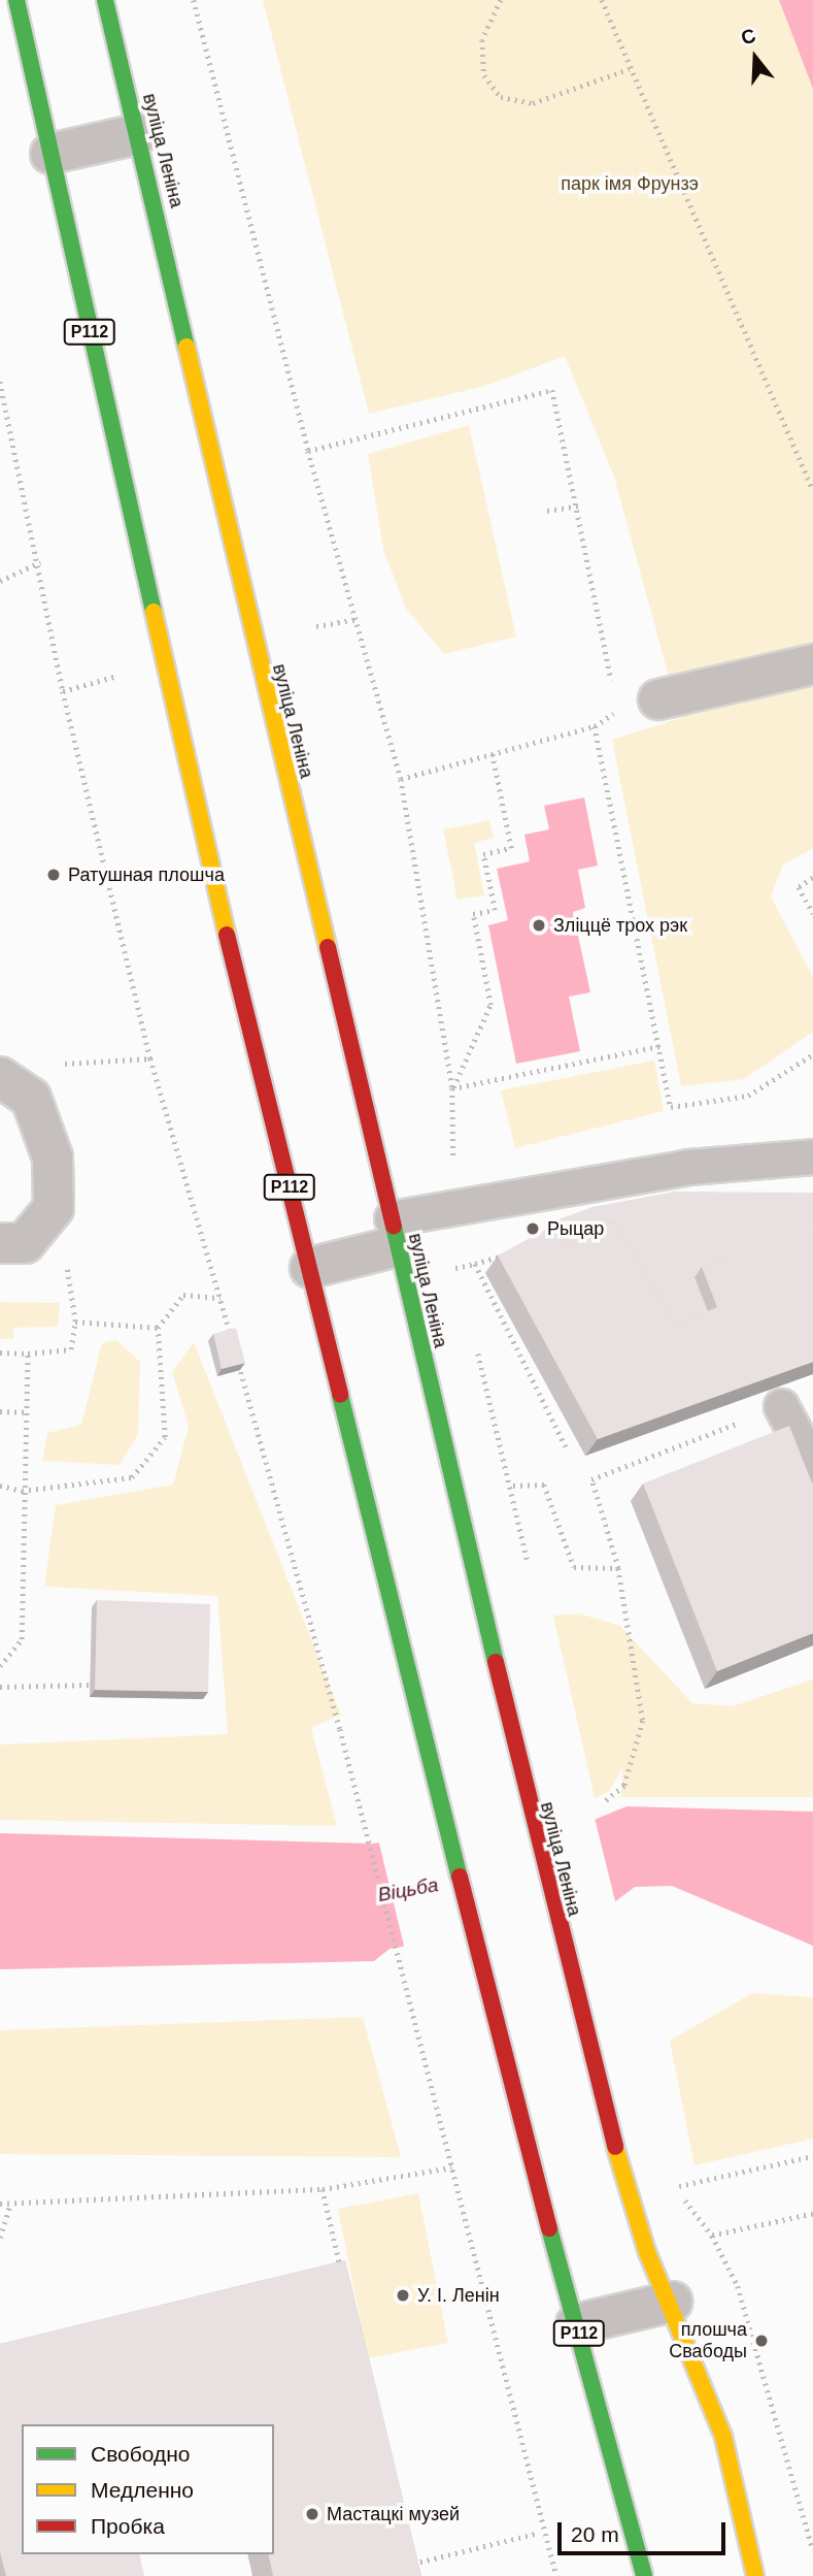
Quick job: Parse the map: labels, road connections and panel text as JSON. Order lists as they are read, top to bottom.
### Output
{
  "streets": {
    "main road": ["вуліца Леніна", "Р112"]
  },
  "water": ["Віцьба"],
  "parks": ["парк імя Фрунзэ"],
  "places": [
    "Ратушная плошча",
    "Зліццё трох рэк",
    "Рыцар",
    "У. І. Ленін",
    "плошча Свабоды",
    "Мастацкі музей"
  ],
  "legend": ["Свободно", "Медленно", "Пробка"],
  "scale_bar": "20 m",
  "north": "top"
}
